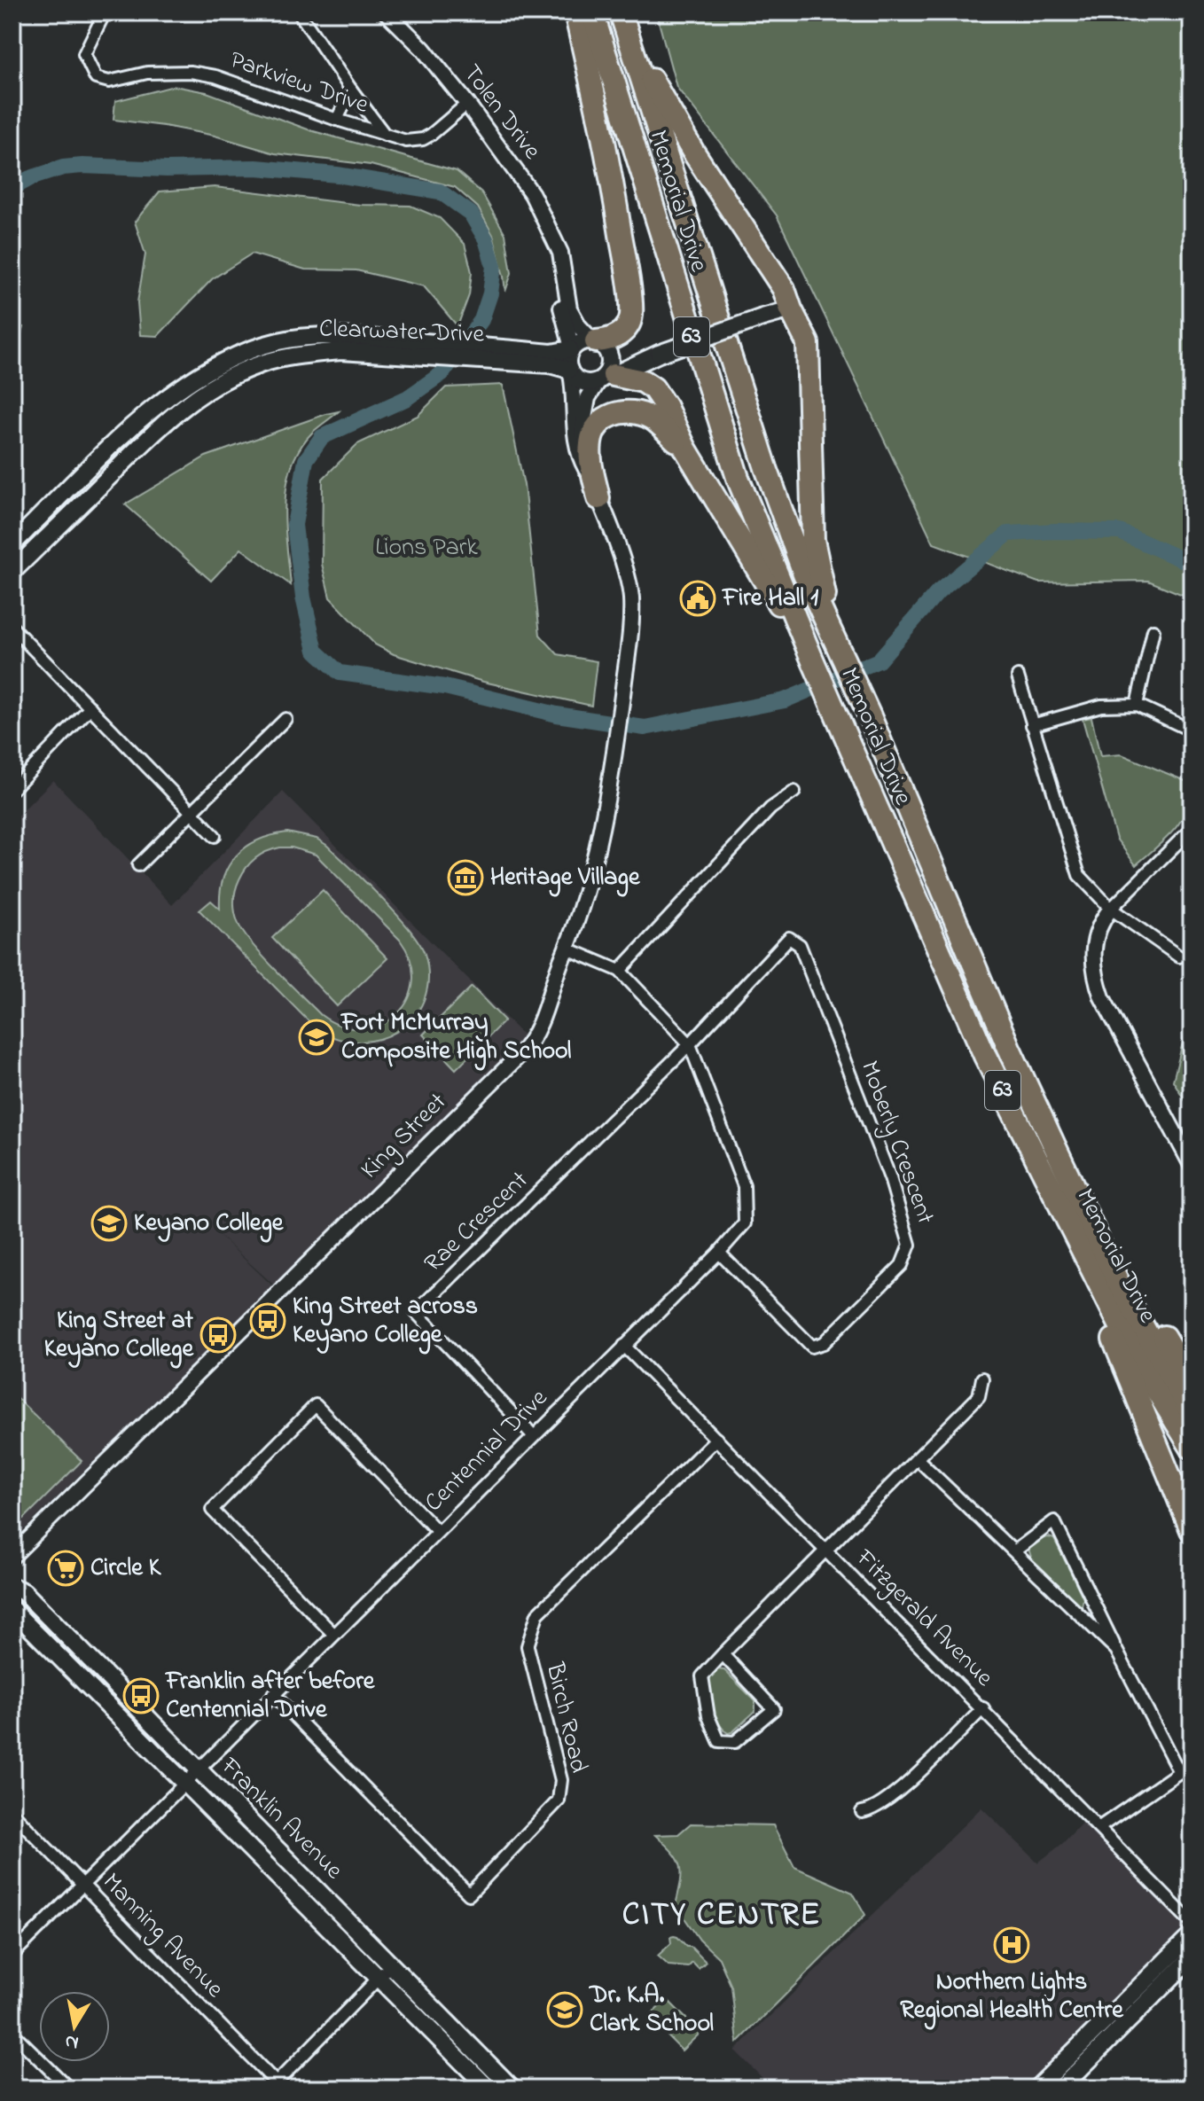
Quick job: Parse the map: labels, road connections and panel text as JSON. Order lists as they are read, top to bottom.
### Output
{
  "streets": {
    "highway": ["Memorial Drive", "63"],
    "main road": ["Clearwater Drive", "Franklin Avenue"],
    "street": [
      "Parkview Drive",
      "Tolen Drive",
      "King Street",
      "Moberly Crescent",
      "Rae Crescent",
      "Centennial Drive",
      "Fitzgerald Avenue",
      "Birch Road",
      "Manning Avenue"
    ]
  },
  "crossings": [
    ["Parkview Drive", "Tolen Drive"],
    ["Tolen Drive", "Clearwater Drive"],
    ["Tolen Drive", "King Street"],
    ["Clearwater Drive", "King Street"],
    ["King Street", "Centennial Drive"],
    ["Moberly Crescent", "Rae Crescent"],
    ["Moberly Crescent", "Centennial Drive"],
    ["Rae Crescent", "Centennial Drive"],
    ["Centennial Drive", "Fitzgerald Avenue"],
    ["Centennial Drive", "Birch Road"],
    ["Centennial Drive", "Franklin Avenue"],
    ["Centennial Drive", "Manning Avenue"],
    ["Fitzgerald Avenue", "Birch Road"]
  ],
  "districts": ["CITY CENTRE"],
  "parks": ["Lions Park"],
  "places": {
    "public building": ["Fire Hall 1"],
    "museum": ["Heritage Village"],
    "school or university": ["Fort McMurray Composite High School", "Keyano College", "Dr. K.A. Clark School"],
    "bus stop": ["King Street across Keyano College", "King Street at Keyano College", "Franklin after before Centennial Drive"],
    "supermarket": ["Circle K"],
    "hospital": ["Northern Lights Regional Health Centre"]
  },
  "north": "bottom"
}
